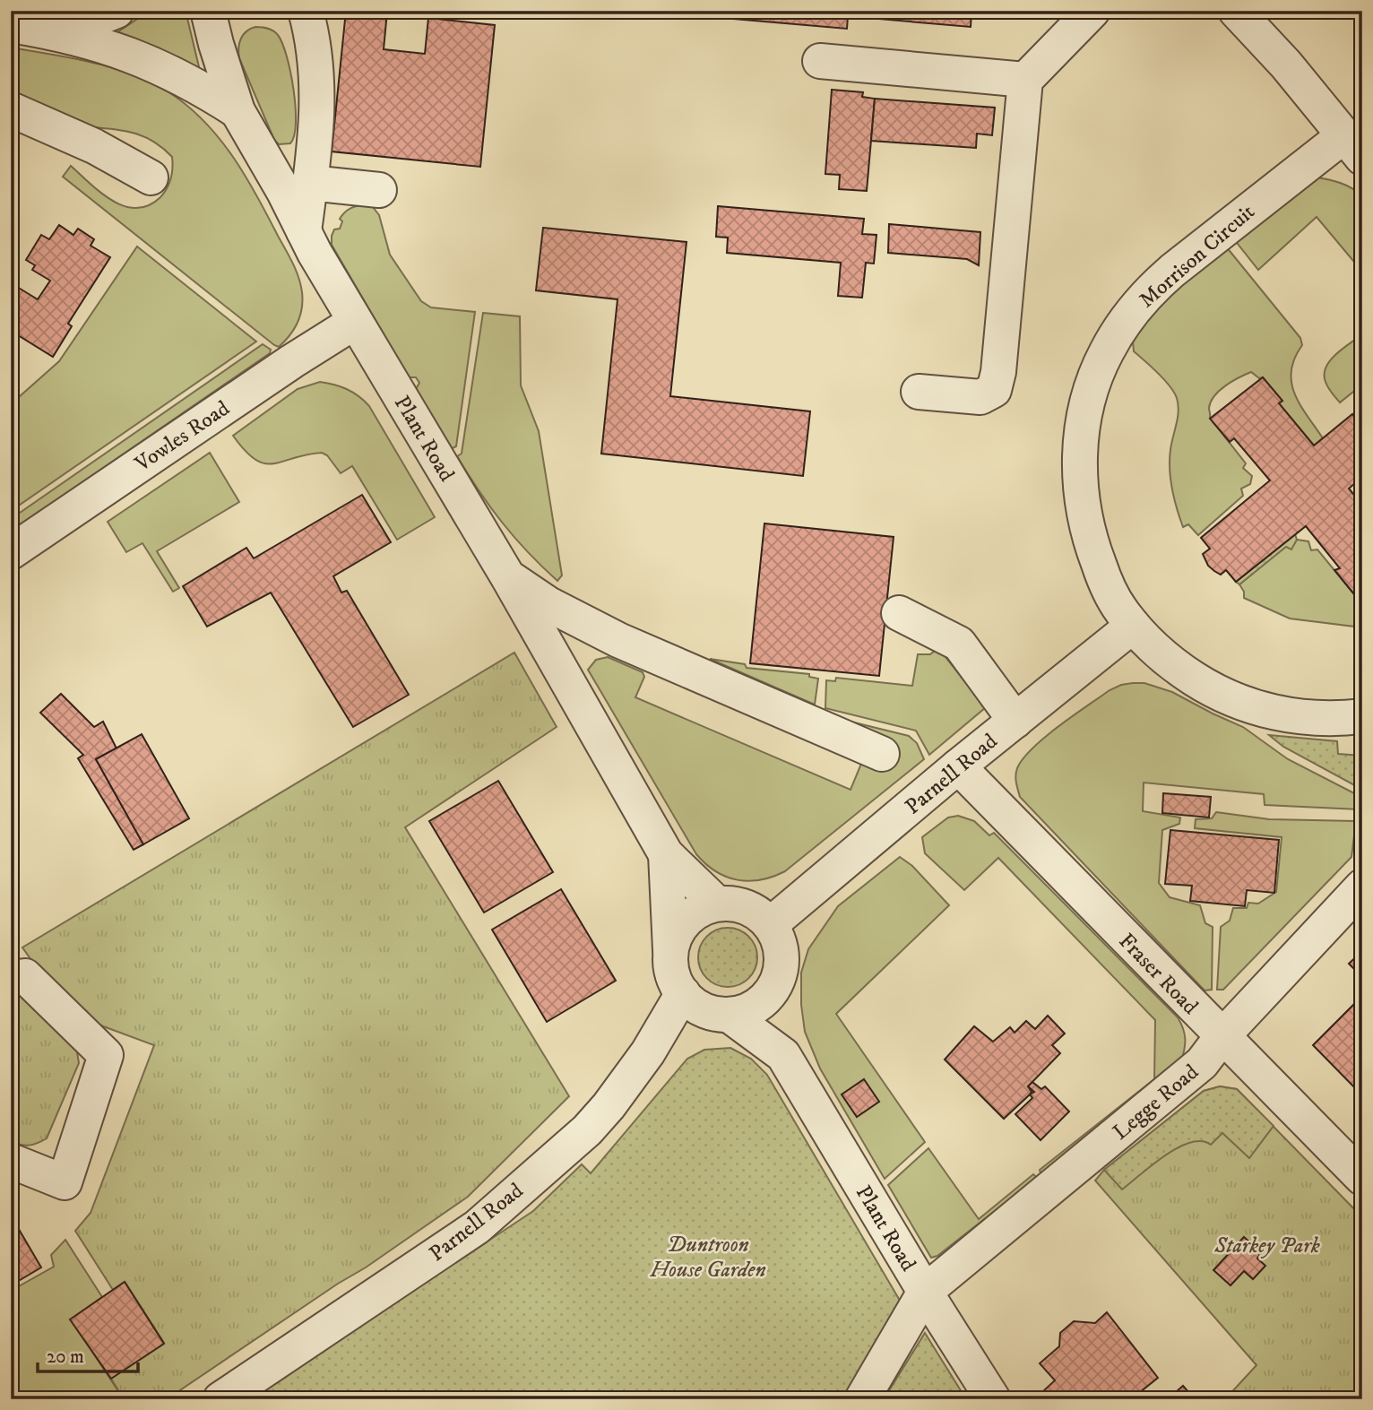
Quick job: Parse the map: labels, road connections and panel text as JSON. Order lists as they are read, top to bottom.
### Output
{
  "streets": {
    "street": [
      "Morrison Circuit",
      "Vowles Road",
      "Plant Road",
      "Parnell Road",
      "Fraser Road",
      "Legge Road"
    ]
  },
  "crossings": [
    ["Morrison Circuit", "Parnell Road"],
    ["Vowles Road", "Plant Road"],
    ["Plant Road", "Parnell Road"],
    ["Plant Road", "Legge Road"],
    ["Parnell Road", "Fraser Road"],
    ["Fraser Road", "Legge Road"]
  ],
  "parks": ["Duntroon House Garden", "Starkey Park"],
  "scale_bar": "20 m"
}
